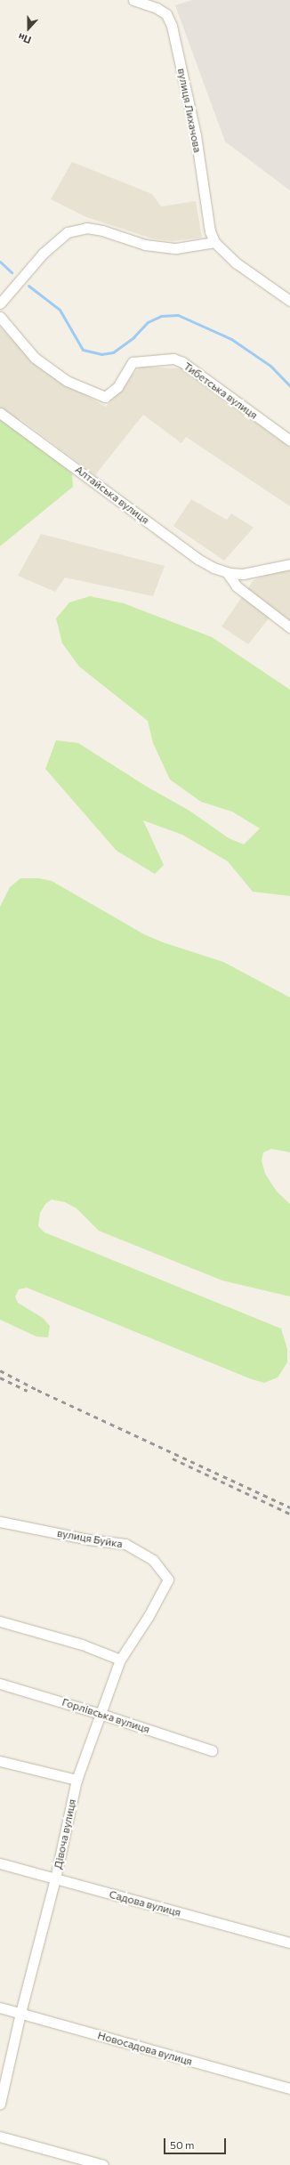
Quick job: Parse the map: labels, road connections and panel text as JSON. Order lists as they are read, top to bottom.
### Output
{
  "streets": {
    "street": [
      "вулиця Лихачова",
      "Тибетська вулиця",
      "Алтайська вулиця",
      "вулиця Буйка",
      "Горлівська вулиця",
      "Дівоча вулиця",
      "Садова вулиця",
      "Новосадова вулиця"
    ]
  },
  "crossings": [
    ["вулиця Буйка", "Дівоча вулиця"],
    ["Горлівська вулиця", "Дівоча вулиця"],
    ["Дівоча вулиця", "Садова вулиця"],
    ["Дівоча вулиця", "Новосадова вулиця"]
  ],
  "scale_bar": "50 m",
  "north": "bottom"
}
